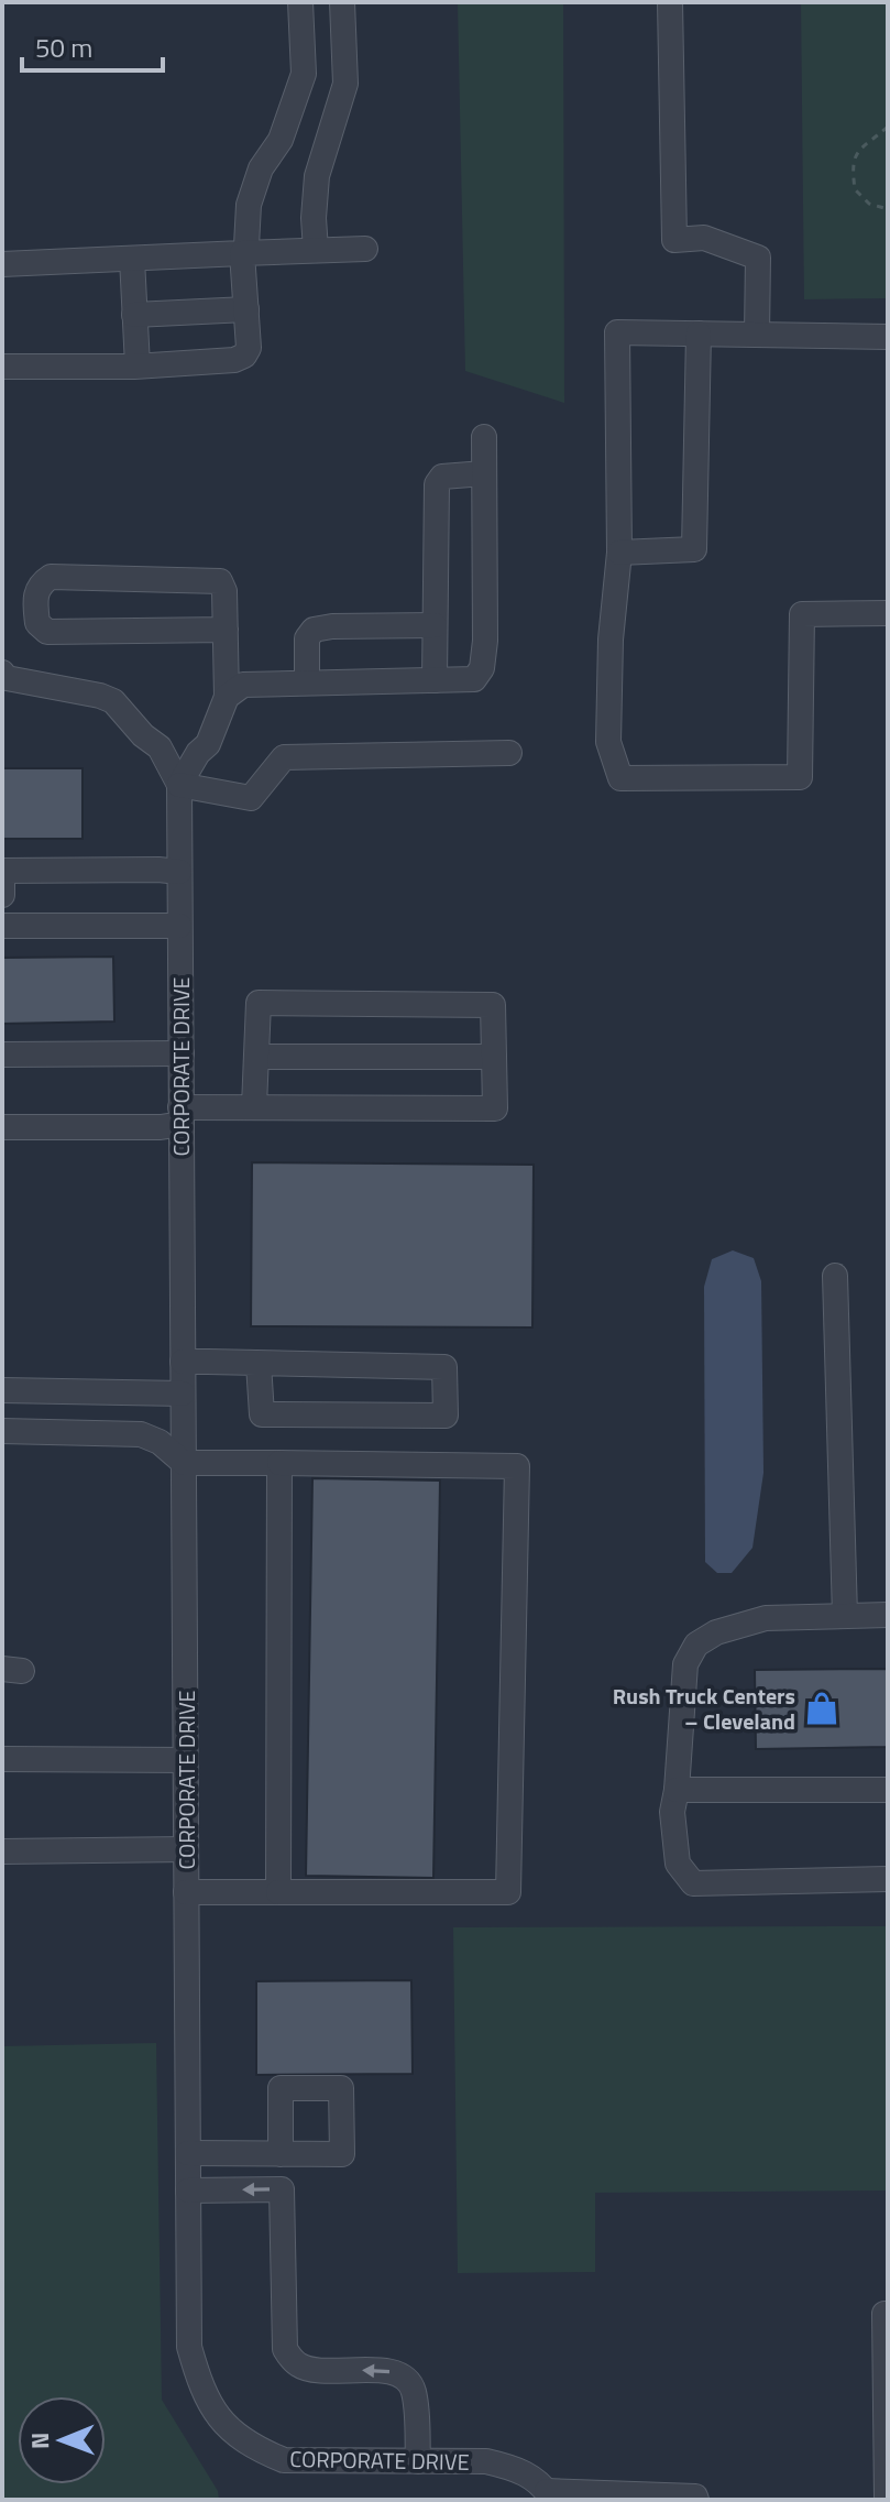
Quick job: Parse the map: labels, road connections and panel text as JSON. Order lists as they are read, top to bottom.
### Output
{
  "streets": {
    "street": ["CORPORATE DRIVE"]
  },
  "places": {
    "shop": ["Rush Truck Centers – Cleveland"]
  },
  "scale_bar": "50 m",
  "north": "left"
}
